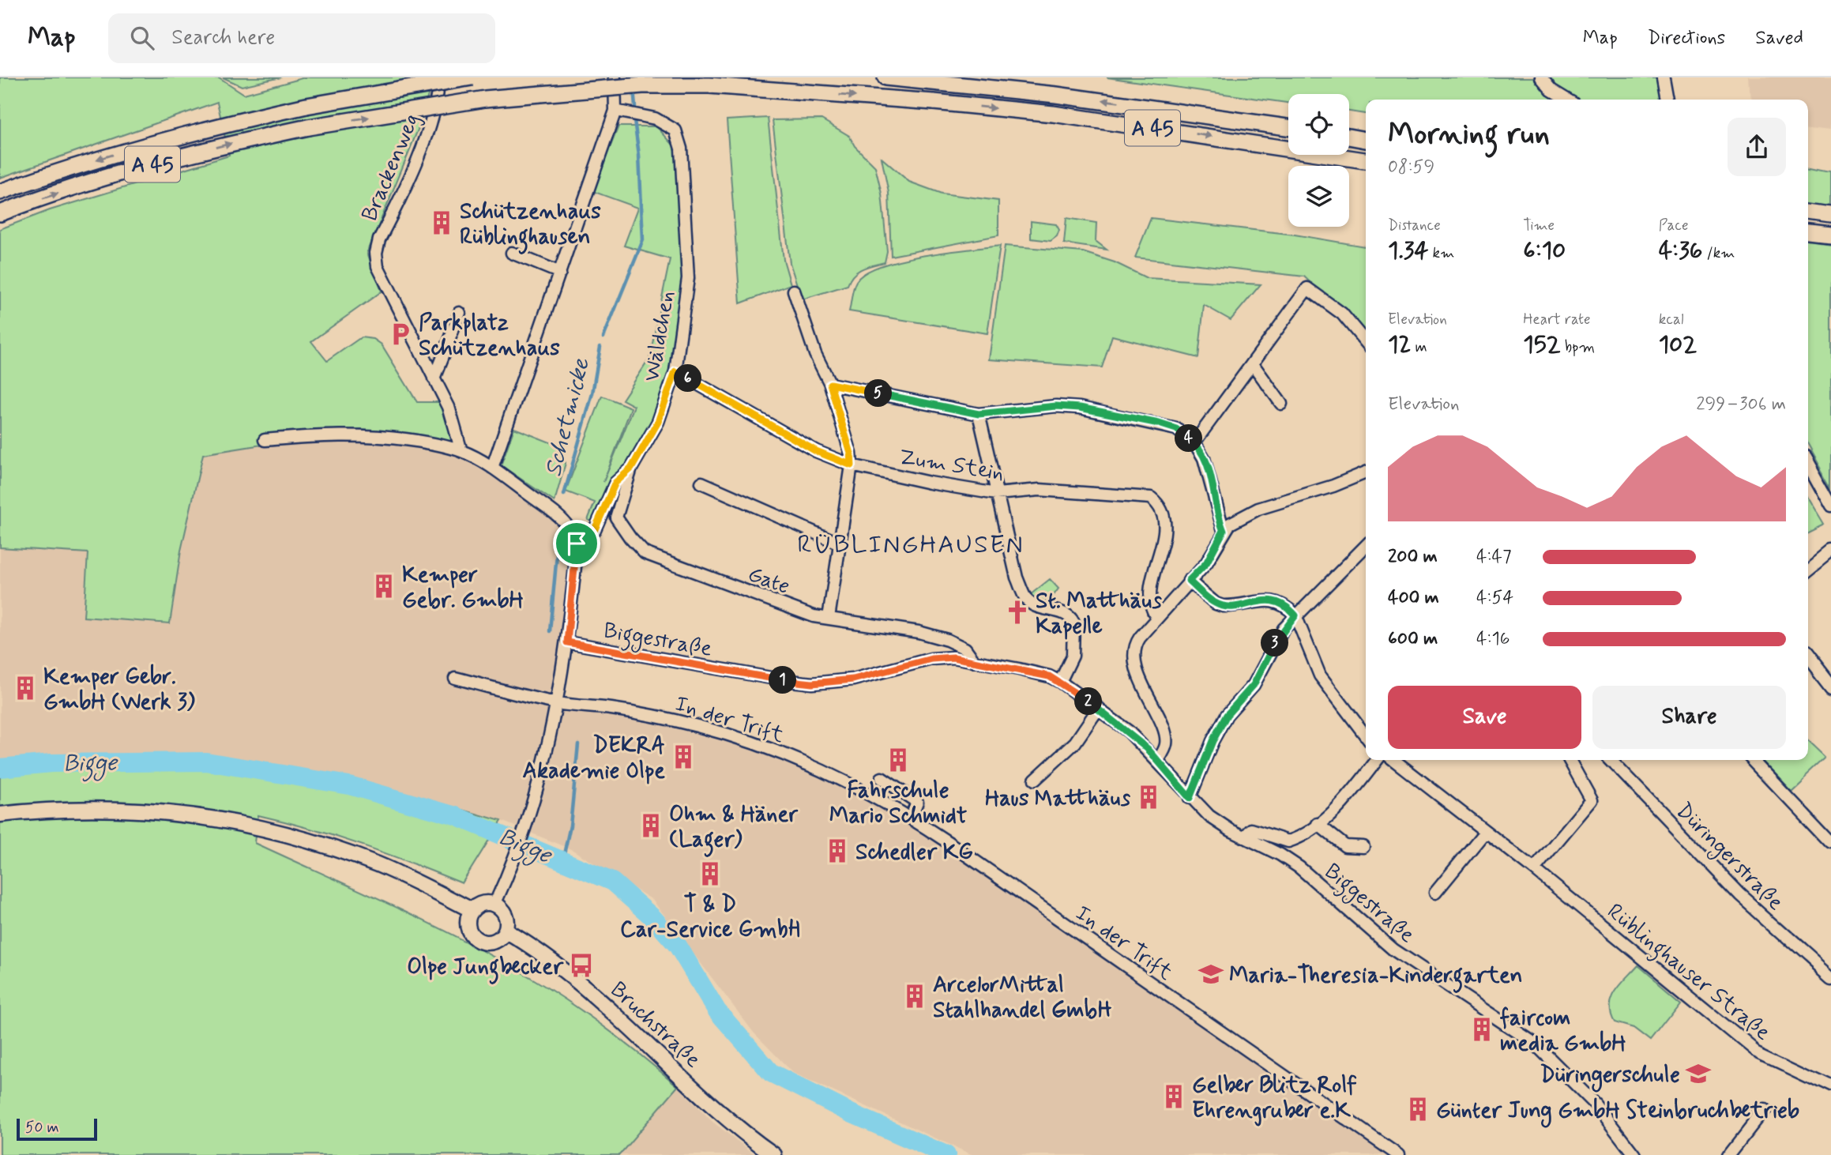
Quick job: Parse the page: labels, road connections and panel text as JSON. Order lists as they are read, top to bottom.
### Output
{
  "streets": {
    "highway": ["A 45"],
    "main road": ["Bruchstraße"],
    "street": [
      "Brackenweg",
      "Wäldchen",
      "Zum Stein",
      "Gate",
      "Biggestraße",
      "In der Trift",
      "Düringerstraße",
      "Rüblinghauser Straße"
    ]
  },
  "crossings": [
    ["Wäldchen", "Zum Stein"],
    ["Wäldchen", "Gate"],
    ["Gate", "Biggestraße"]
  ],
  "districts": ["RÜBLINGHAUSEN"],
  "water": ["Schetmicke", "Bigge"],
  "places": {
    "building": [
      "Schützenhaus Rüblinghausen",
      "Kemper Gebr. GmbH",
      "Kemper Gebr. GmbH (Werk 3)",
      "DEKRA Akademie Olpe",
      "Fahrschule Mario Schmidt",
      "Haus Matthäus",
      "Ohm & Häner (Lager)",
      "Schedler KG",
      "T & D Car-Service GmbH",
      "ArcelorMittal Stahlhandel GmbH",
      "faircom media GmbH",
      "Gelber Blitz Rolf Ehrengruber e.K",
      "Günter Jung GmbH Steinbruchbetrieb"
    ],
    "parking": ["Parkplatz Schützenhaus"],
    "church": ["St. Matthäus Kapelle"],
    "bus stop": ["Olpe Jungbecker"],
    "school or university": ["Maria-Theresia-Kindergarten", "Düringerschule"]
  },
  "scale_bar": "50 m",
  "page": {
    "header": "Map",
    "search": "Search here",
    "nav": ["Map", "Directions", "Saved"],
    "heading": ["Morning run", "08:59"],
    "stats": [
      ["Distance", "1.34 km"],
      ["Time", "6:10"],
      ["Pace", "4:36 /km"],
      ["Elevation", "12 m"],
      ["Heart rate", "152 bpm"],
      ["kcal", "102"]
    ],
    "pins": [
      "6",
      "5",
      "4",
      "3",
      "1",
      "2"
    ],
    "chart": ["Elevation", "299–306 m"],
    "list": [
      {
        "name": "200 m",
        "note": "4:47"
      },
      {
        "name": "400 m",
        "note": "4:54"
      },
      {
        "name": "600 m",
        "note": "4:16"
      }
    ],
    "buttons": ["Save", "Share"],
    "scale": "50 m"
  }
}
